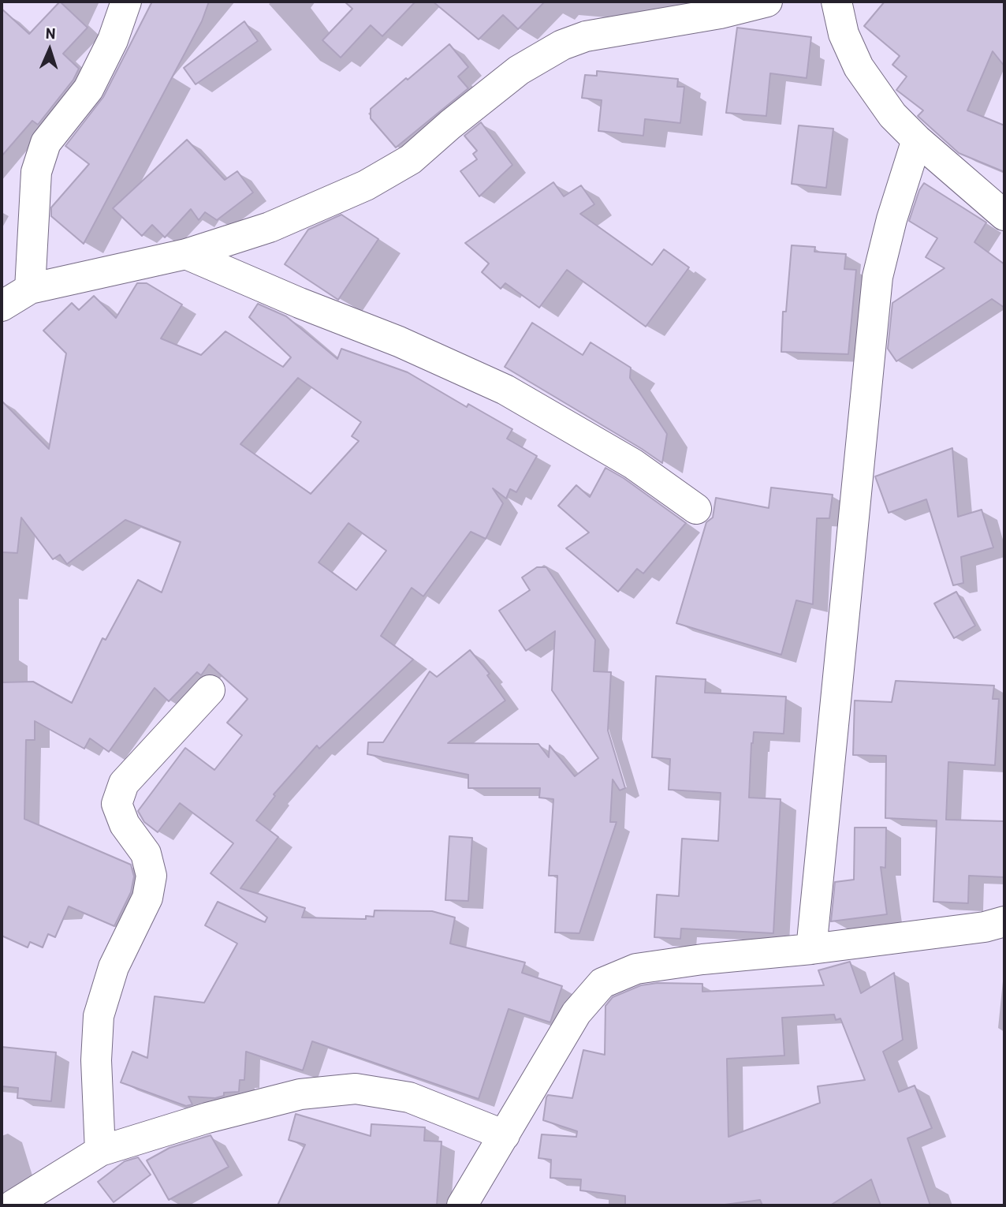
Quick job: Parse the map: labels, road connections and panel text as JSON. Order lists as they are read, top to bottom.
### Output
{
  "north": "top"
}
